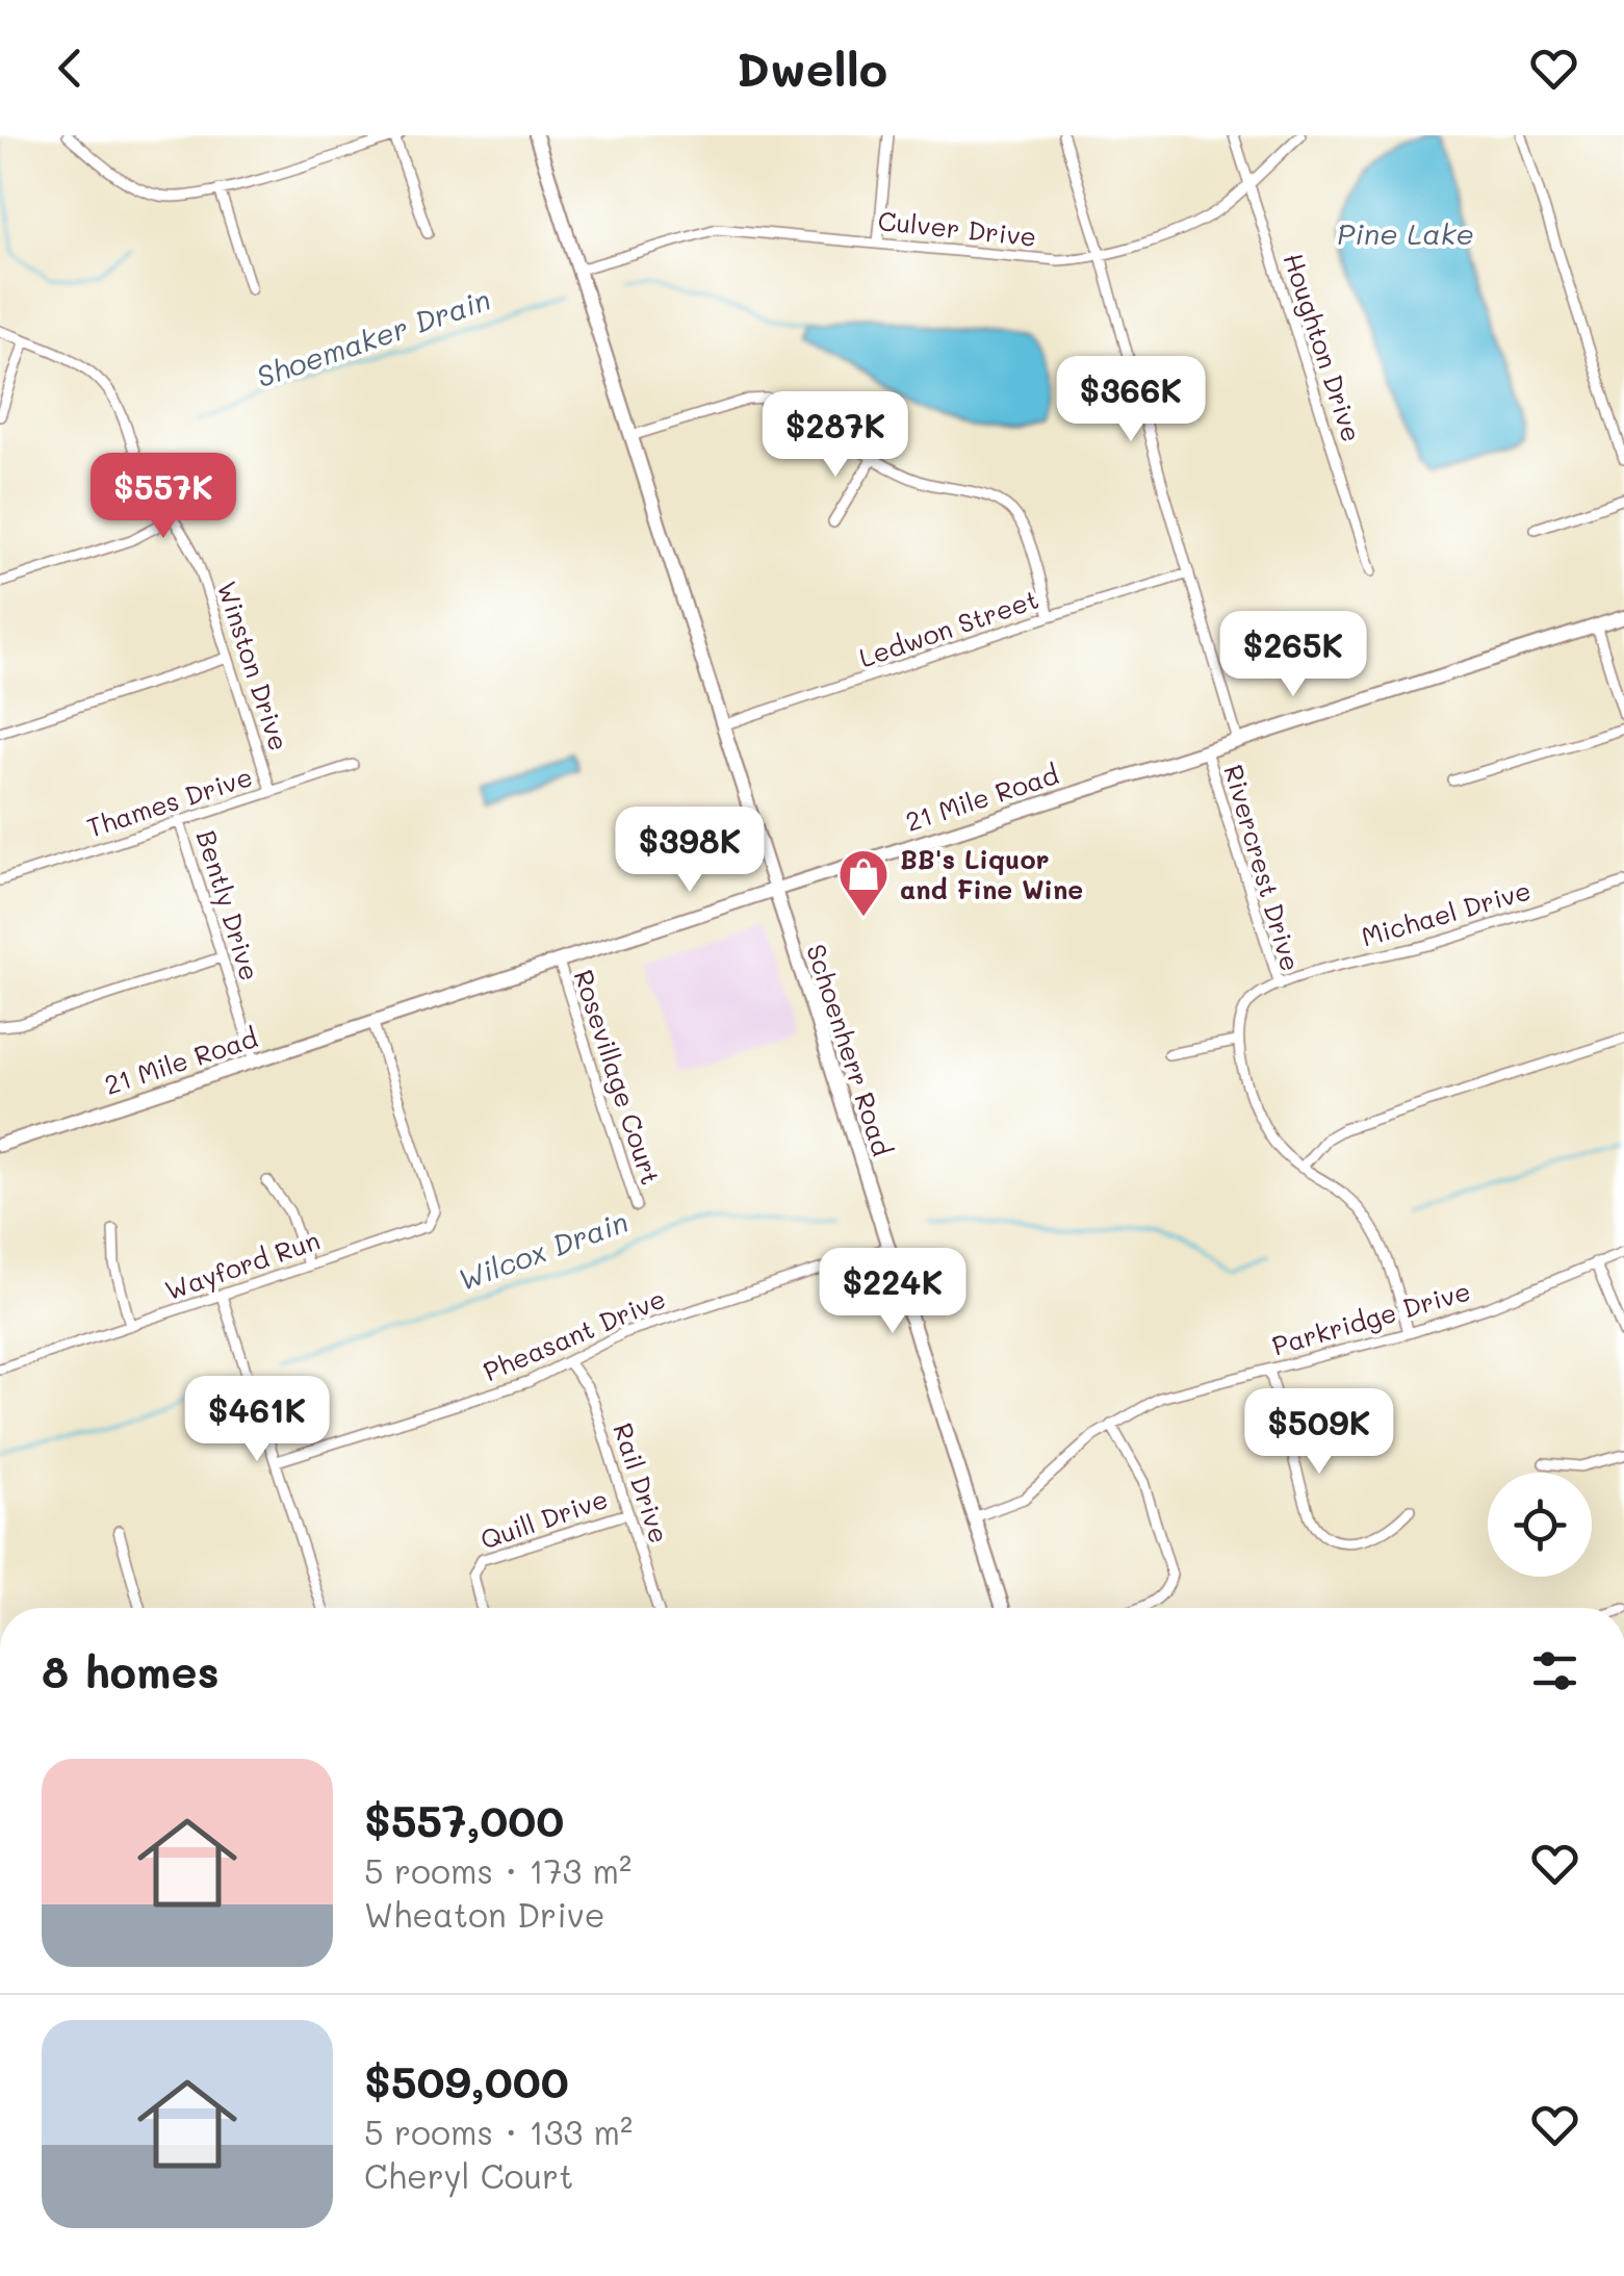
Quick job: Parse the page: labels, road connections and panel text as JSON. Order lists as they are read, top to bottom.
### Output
{
  "streets": {
    "street": [
      "Culver Drive",
      "Houghton Drive",
      "Ledwon Street",
      "Winston Drive",
      "21 Mile Road",
      "Thames Drive",
      "Rivercrest Drive",
      "Bently Drive",
      "Michael Drive",
      "Schoenherr Road",
      "Rosevillage Court",
      "Wayford Run",
      "Parkridge Drive",
      "Pheasant Drive",
      "Rail Drive",
      "Quill Drive"
    ]
  },
  "crossings": [
    ["Culver Drive", "Houghton Drive"],
    ["Culver Drive", "Schoenherr Road"],
    ["Ledwon Street", "Schoenherr Road"],
    ["Winston Drive", "Thames Drive"],
    ["21 Mile Road", "Rivercrest Drive"],
    ["21 Mile Road", "Bently Drive"],
    ["21 Mile Road", "Schoenherr Road"],
    ["21 Mile Road", "Rosevillage Court"],
    ["21 Mile Road", "Wayford Run"],
    ["Thames Drive", "Bently Drive"],
    ["Rivercrest Drive", "Michael Drive"],
    ["Schoenherr Road", "Parkridge Drive"],
    ["Schoenherr Road", "Pheasant Drive"],
    ["Pheasant Drive", "Rail Drive"],
    ["Rail Drive", "Quill Drive"]
  ],
  "water": ["Pine Lake", "Shoemaker Drain", "Wilcox Drain"],
  "places": {
    "shop": ["BB's Liquor and Fine Wine"]
  },
  "page": {
    "header": "Dwello",
    "price": [
      "$366K",
      "$287K",
      "$557K",
      "$265K",
      "$398K",
      "$224K",
      "$461K",
      "$509K"
    ],
    "heading": "8 homes",
    "list": [
      {
        "name": "$557,000",
        "note": "5 rooms · 173 m² · Wheaton Drive"
      },
      {
        "name": "$509,000",
        "note": "5 rooms · 133 m² · Cheryl Court"
      }
    ]
  }
}
